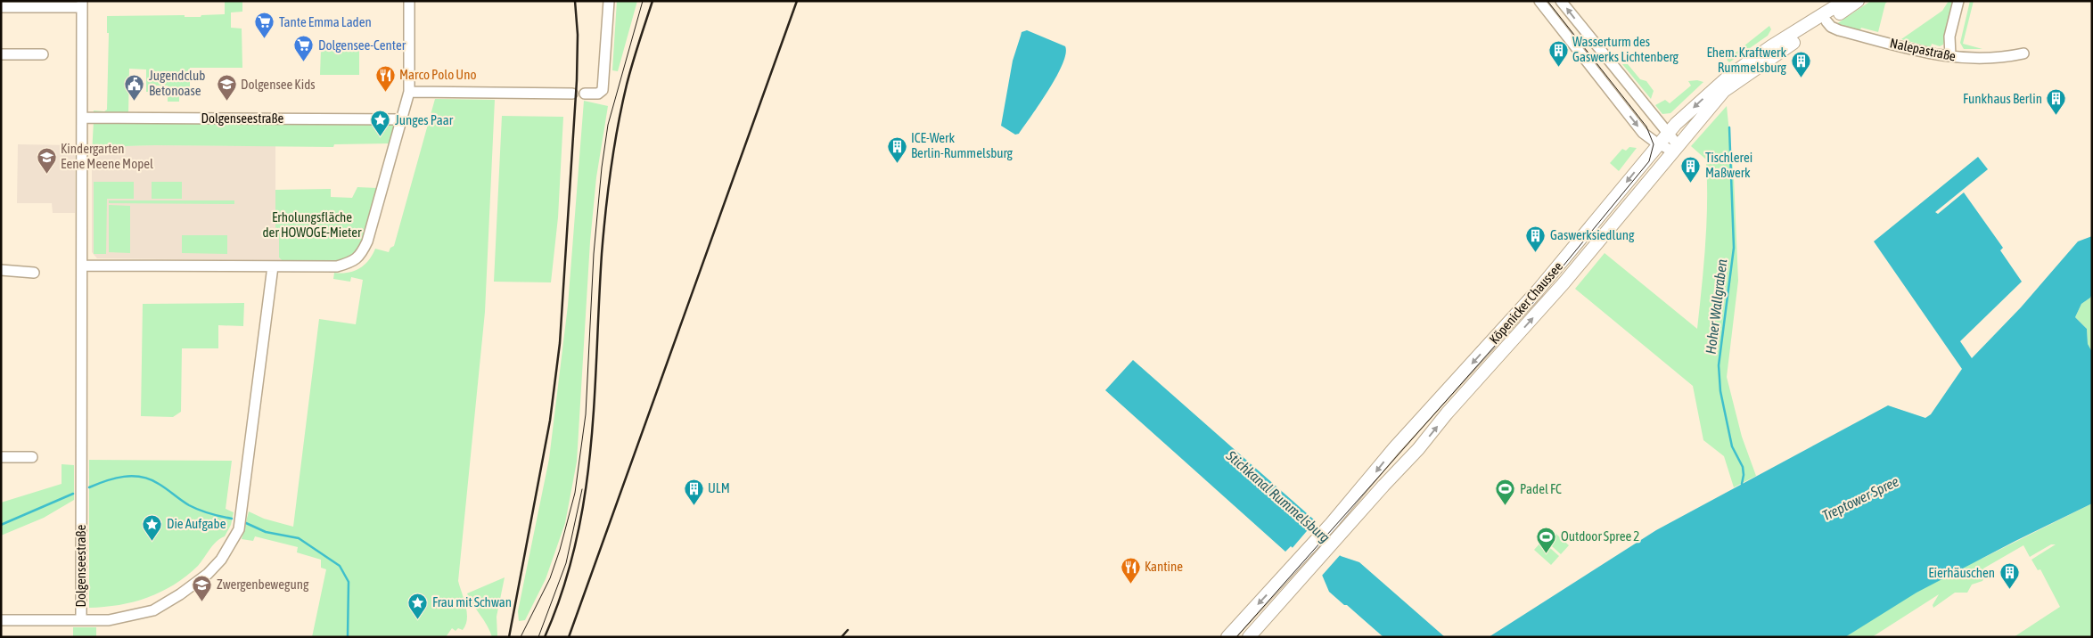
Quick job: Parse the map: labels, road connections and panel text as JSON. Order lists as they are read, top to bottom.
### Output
{
  "streets": {
    "main road": ["Köpenicker Chaussee"],
    "street": ["Nalepastraße", "Dolgenseestraße"]
  },
  "water": ["Hoher Wallgraben", "Stichkanal Rummelsburg", "Treptower Spree"],
  "parks": ["Erholungsfläche der HOWOGE-Mieter"],
  "places": {
    "supermarket": ["Tante Emma Laden", "Dolgensee-Center"],
    "building": [
      "Wasserturm des Gaswerks Lichtenberg",
      "Ehem. Kraftwerk Rummelsburg",
      "Funkhaus Berlin",
      "ICE-Werk Berlin-Rummelsburg",
      "Tischlerei Maßwerk",
      "Gaswerksiedlung",
      "ULM",
      "Eierhäuschen"
    ],
    "restaurant": ["Marco Polo Uno", "Kantine"],
    "public building": ["Jugendclub Betonoase"],
    "school or university": ["Dolgensee Kids", "Kindergarten Eene Meene Mopel", "Zwergenbewegung"],
    "place": ["Junges Paar", "Die Aufgabe", "Frau mit Schwan"],
    "sports": ["Padel FC", "Outdoor Spree 2"]
  }
}
